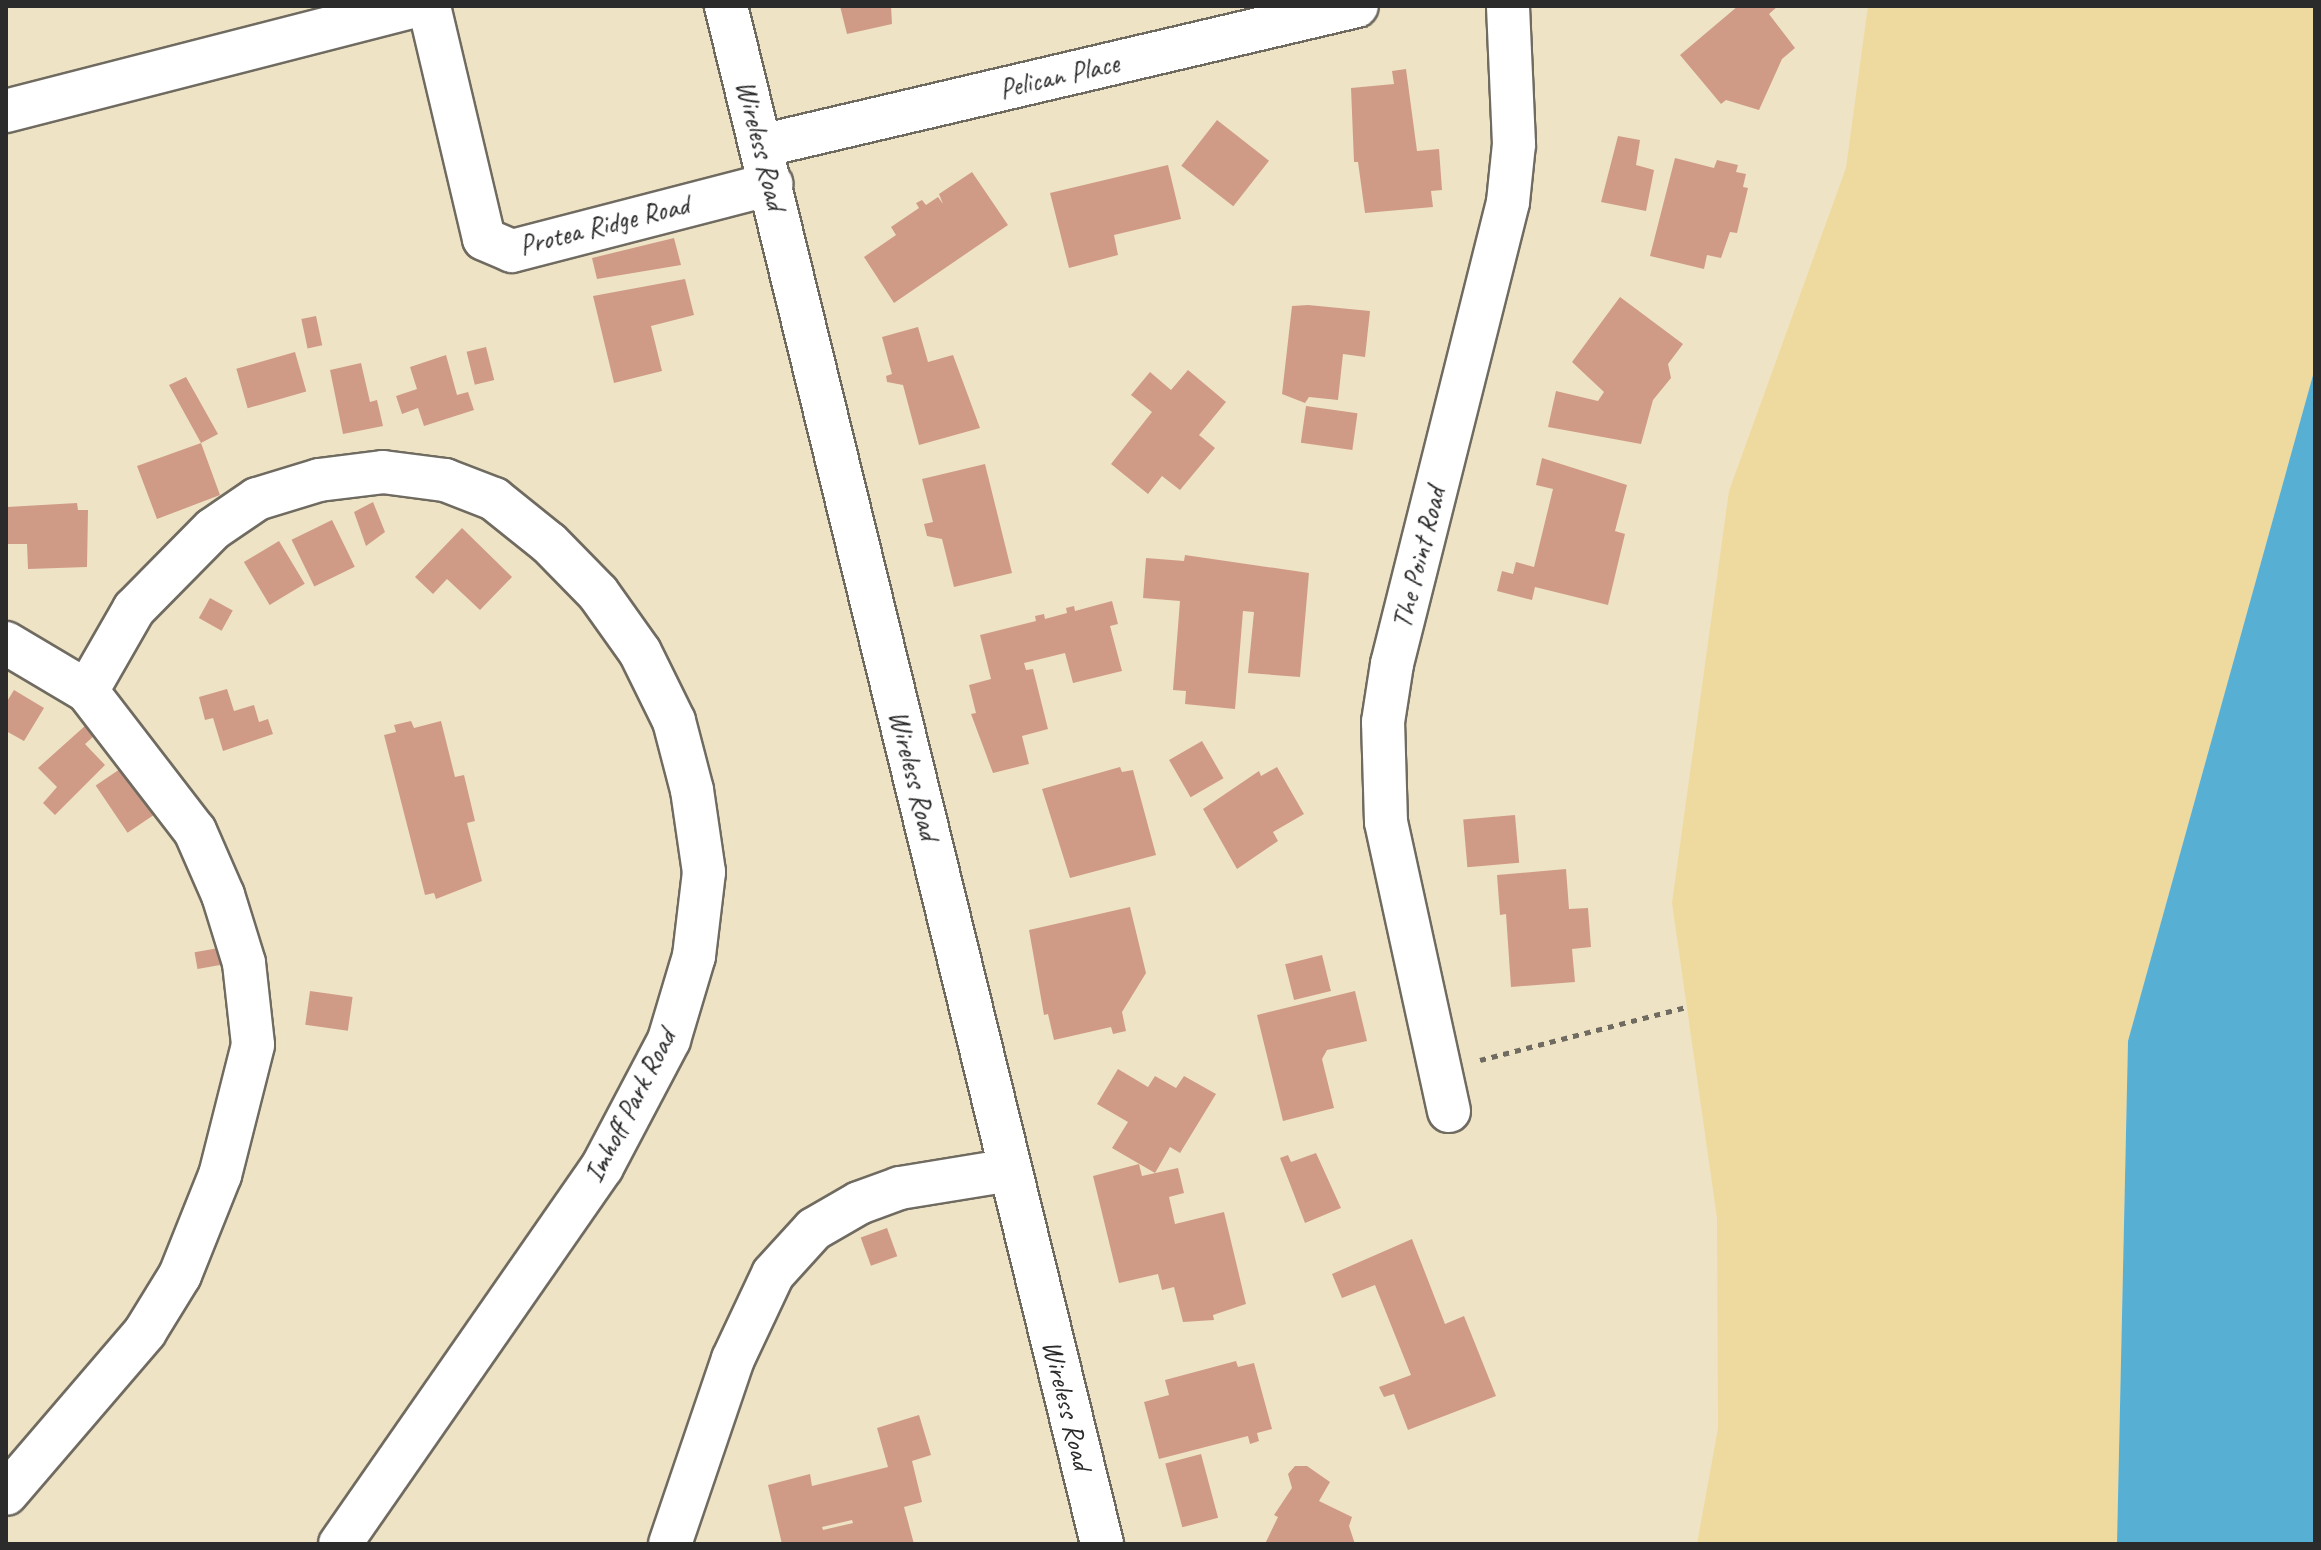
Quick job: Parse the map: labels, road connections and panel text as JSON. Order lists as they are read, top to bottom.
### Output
{
  "streets": {
    "street": [
      "Pelican Place",
      "Wireless Road",
      "Protea Ridge Road",
      "The Point Road",
      "Imhoff Park Road"
    ]
  },
  "crossings": [
    ["Pelican Place", "Wireless Road"],
    ["Pelican Place", "Protea Ridge Road"],
    ["Wireless Road", "Protea Ridge Road"]
  ]
}
